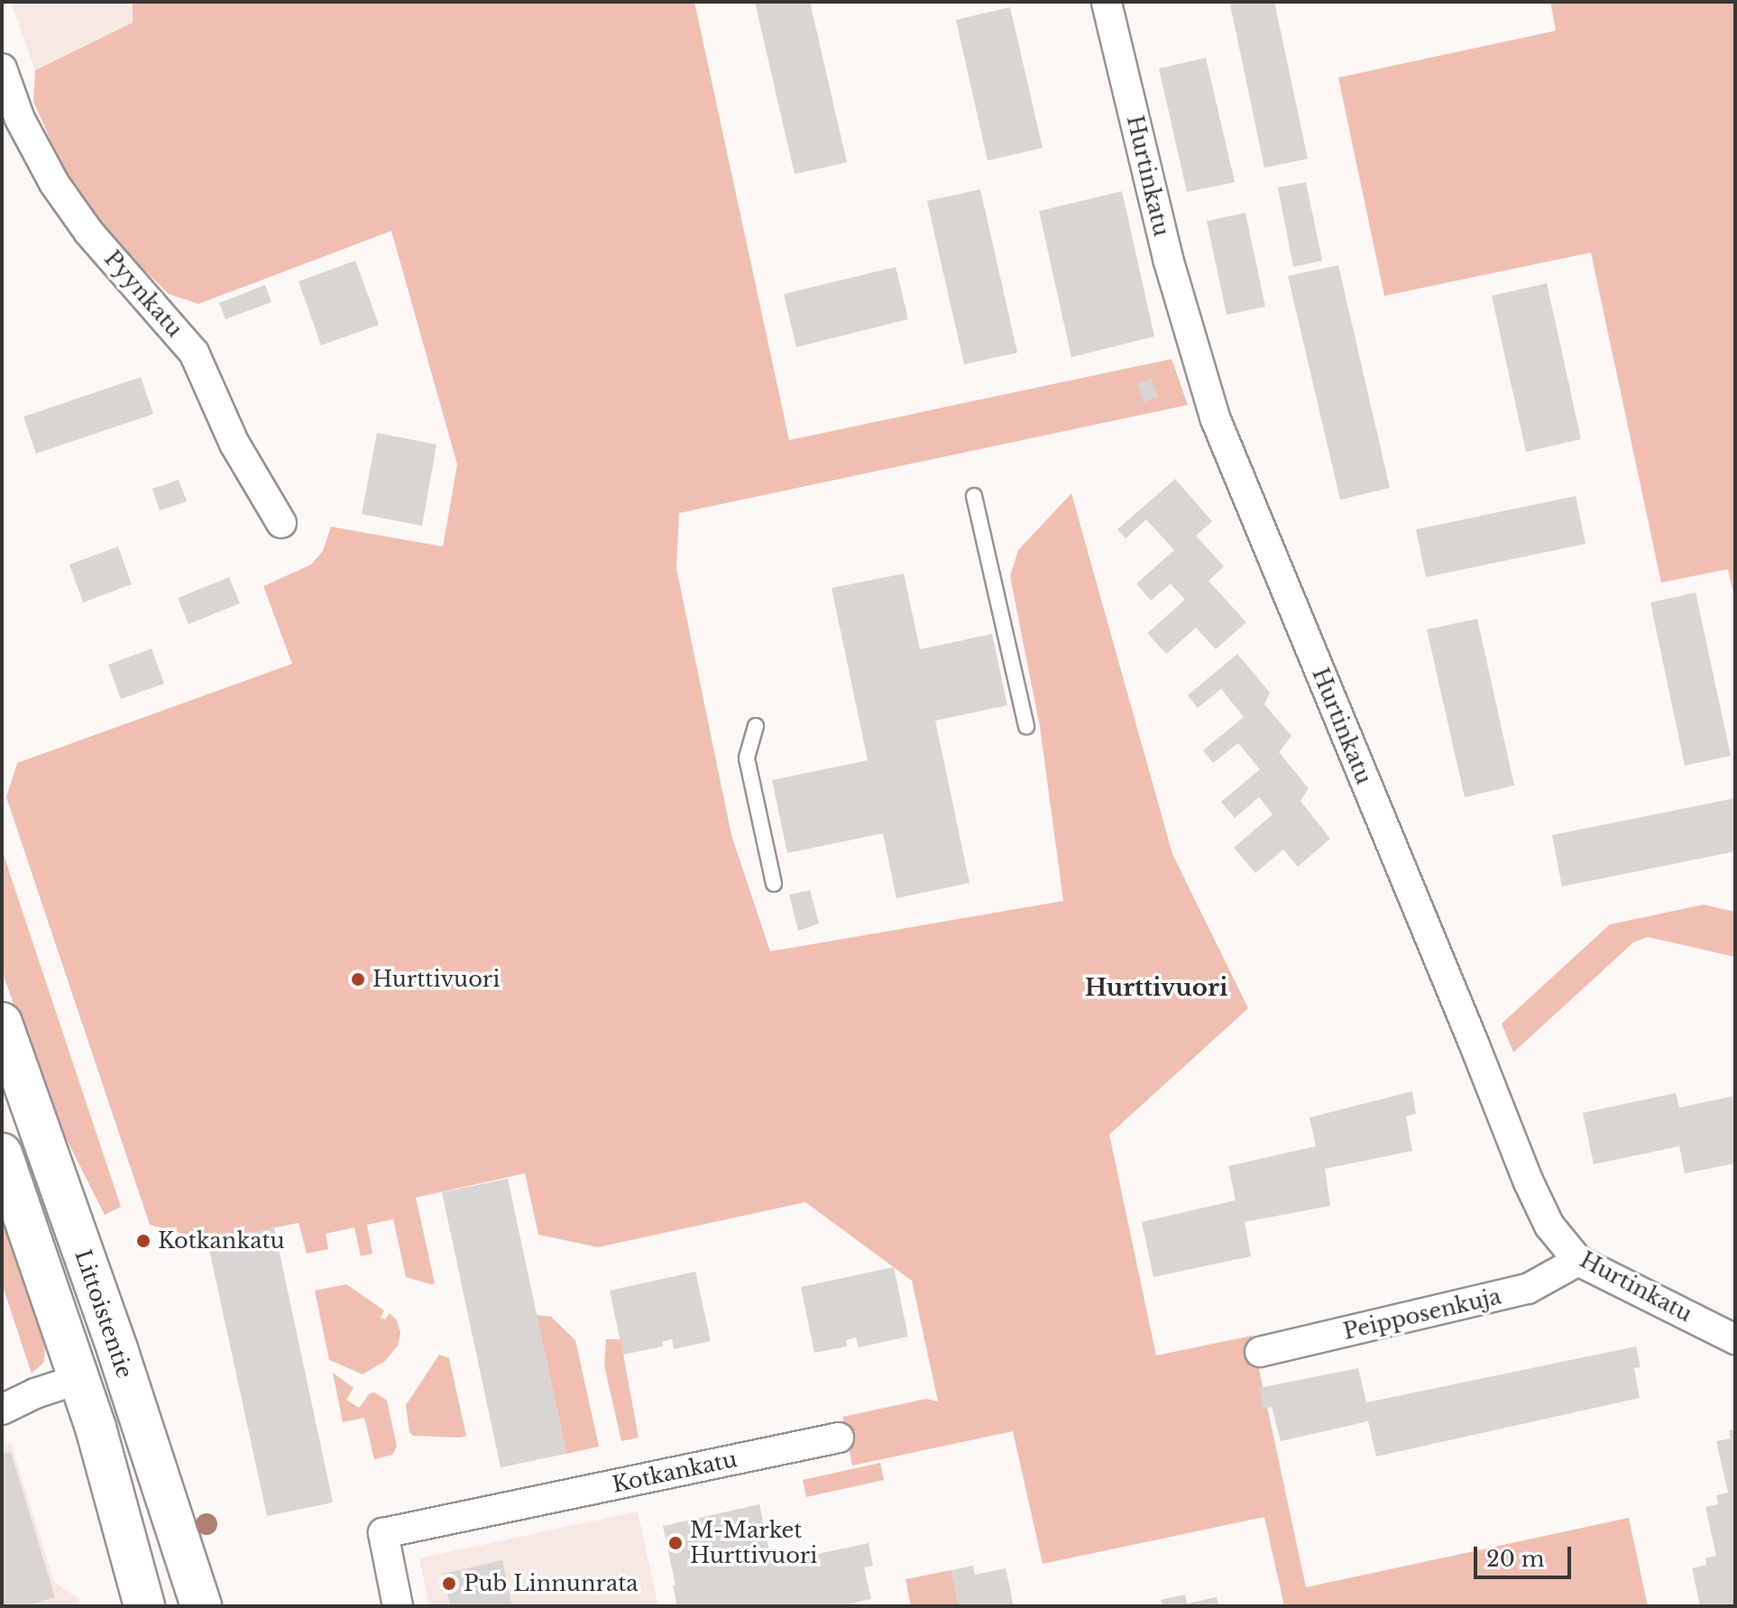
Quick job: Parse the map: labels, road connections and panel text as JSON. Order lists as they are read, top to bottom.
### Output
{
  "streets": {
    "main road": ["Littoistentie"],
    "street": [
      "Hurtinkatu",
      "Pyynkatu",
      "Peipposenkuja",
      "Kotkankatu"
    ]
  },
  "crossings": [
    ["Hurtinkatu", "Peipposenkuja"]
  ],
  "districts": ["Hurttivuori"],
  "places": [
    "Hurttivuori",
    "Kotkankatu",
    "M-Market Hurttivuori",
    "Pub Linnunrata"
  ],
  "scale_bar": "20 m"
}
